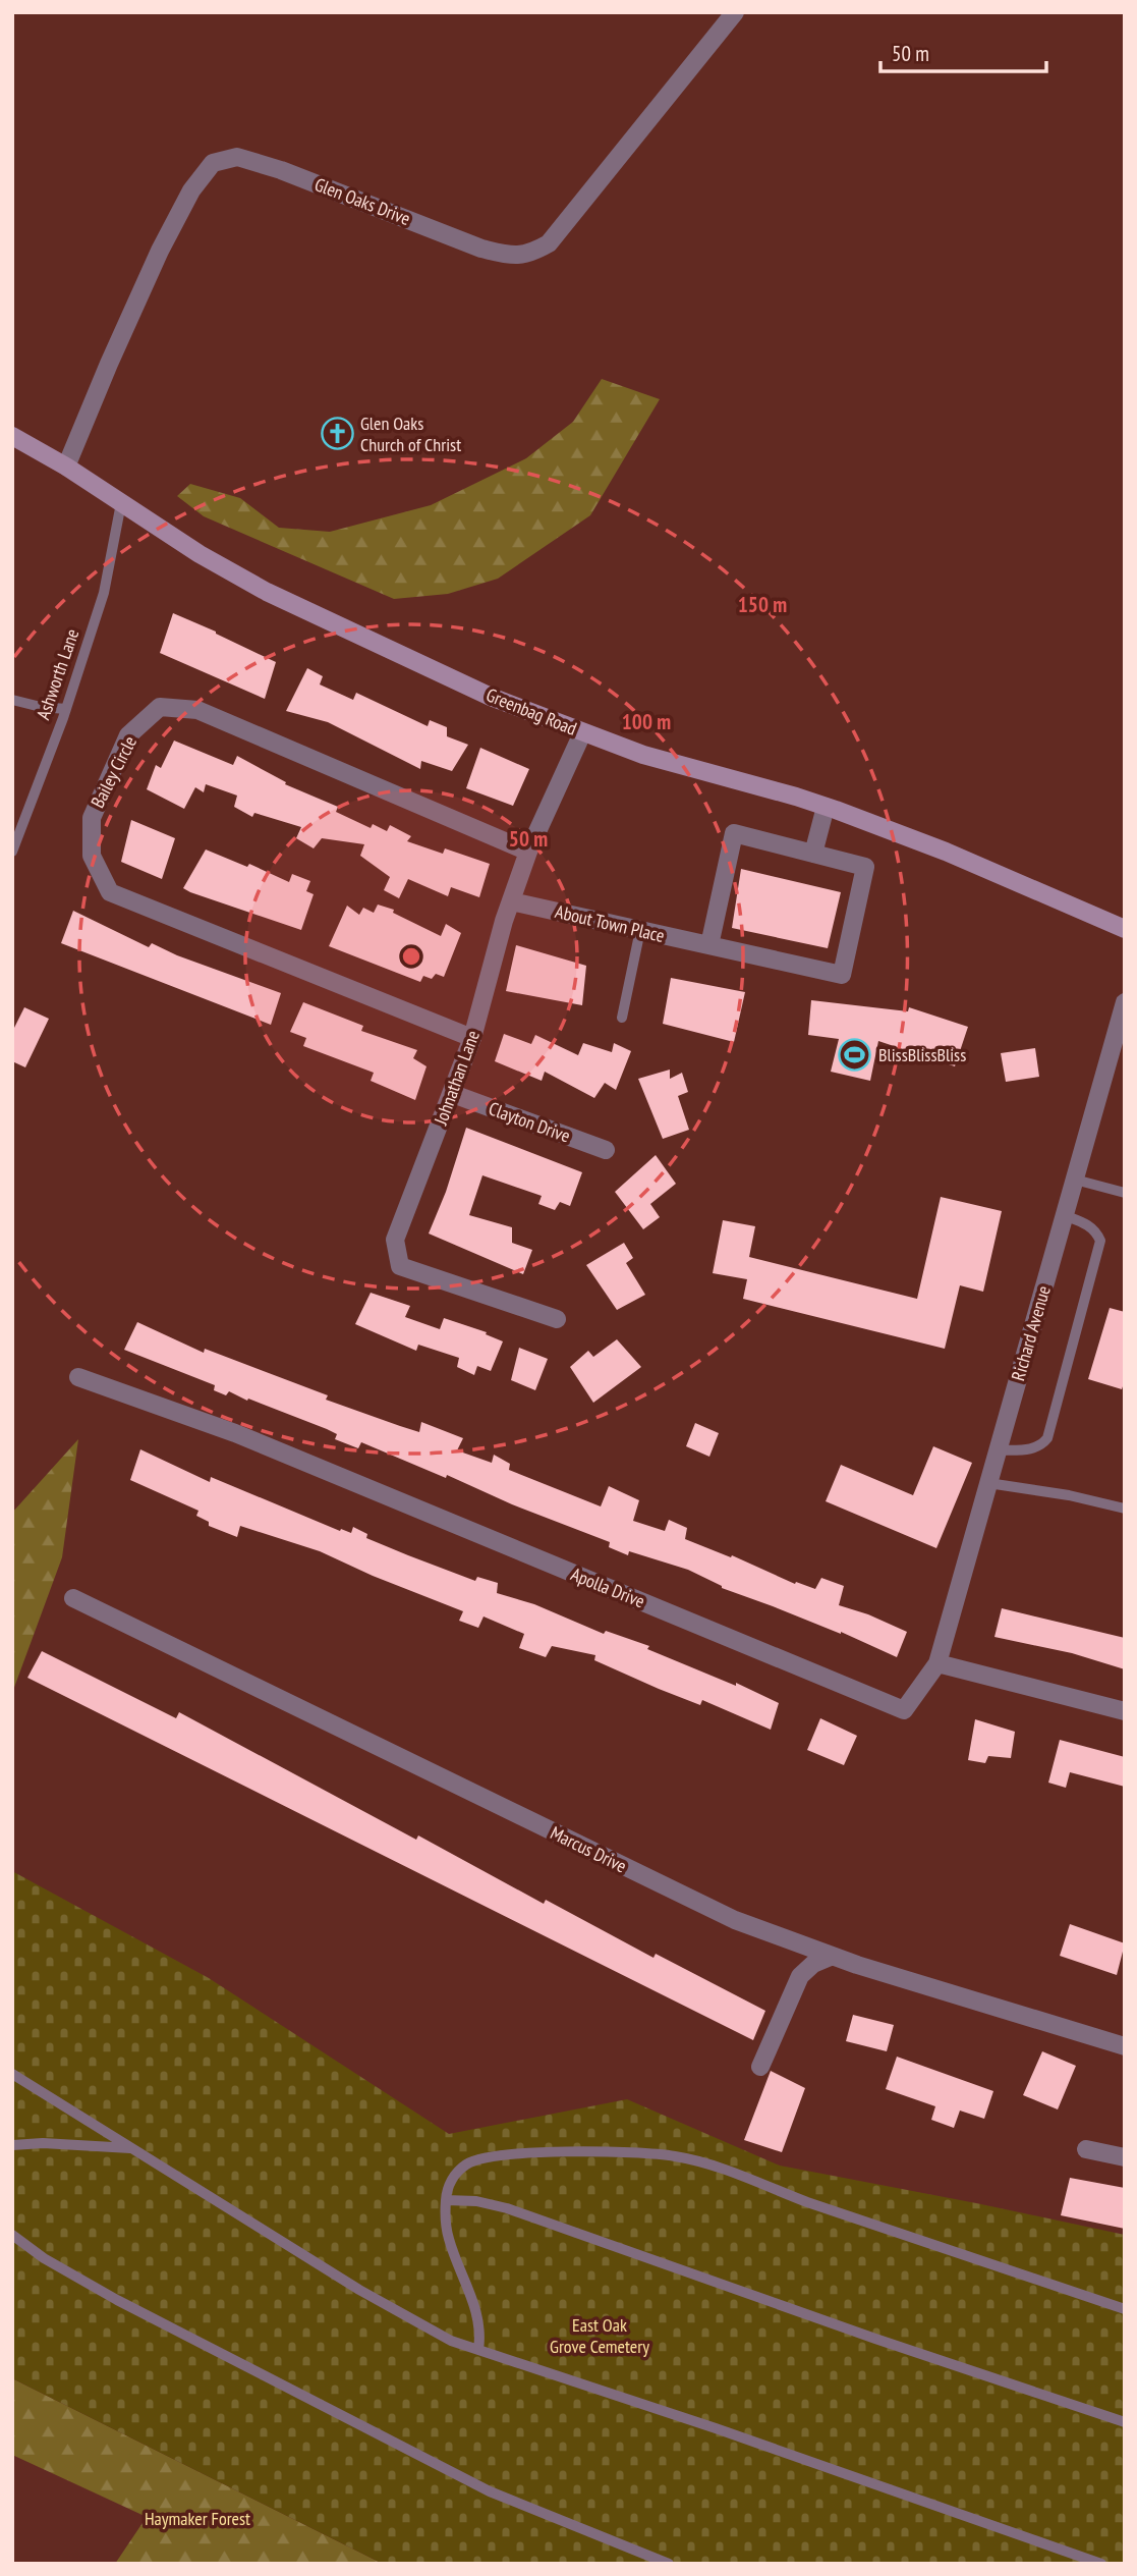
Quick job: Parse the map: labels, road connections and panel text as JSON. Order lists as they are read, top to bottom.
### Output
{
  "streets": {
    "main road": ["Greenbag Road"],
    "street": [
      "Glen Oaks Drive",
      "Bailey Circle",
      "About Town Place",
      "Johnathan Lane",
      "Clayton Drive",
      "Richard Avenue",
      "Apolla Drive",
      "Marcus Drive"
    ],
    "lane": ["Ashworth Lane"]
  },
  "crossings": [
    ["Glen Oaks Drive", "Greenbag Road"],
    ["Ashworth Lane", "Greenbag Road"],
    ["Greenbag Road", "Johnathan Lane"],
    ["Bailey Circle", "Johnathan Lane"],
    ["About Town Place", "Johnathan Lane"],
    ["Johnathan Lane", "Clayton Drive"],
    ["Richard Avenue", "Apolla Drive"]
  ],
  "parks": ["East Oak Grove Cemetery", "Haymaker Forest"],
  "places": {
    "church": ["Glen Oaks Church of Christ"],
    "sports": ["BlissBlissBliss"]
  },
  "scale_bar": "50 m",
  "rings": ["150 m", "100 m", "50 m"]
}
